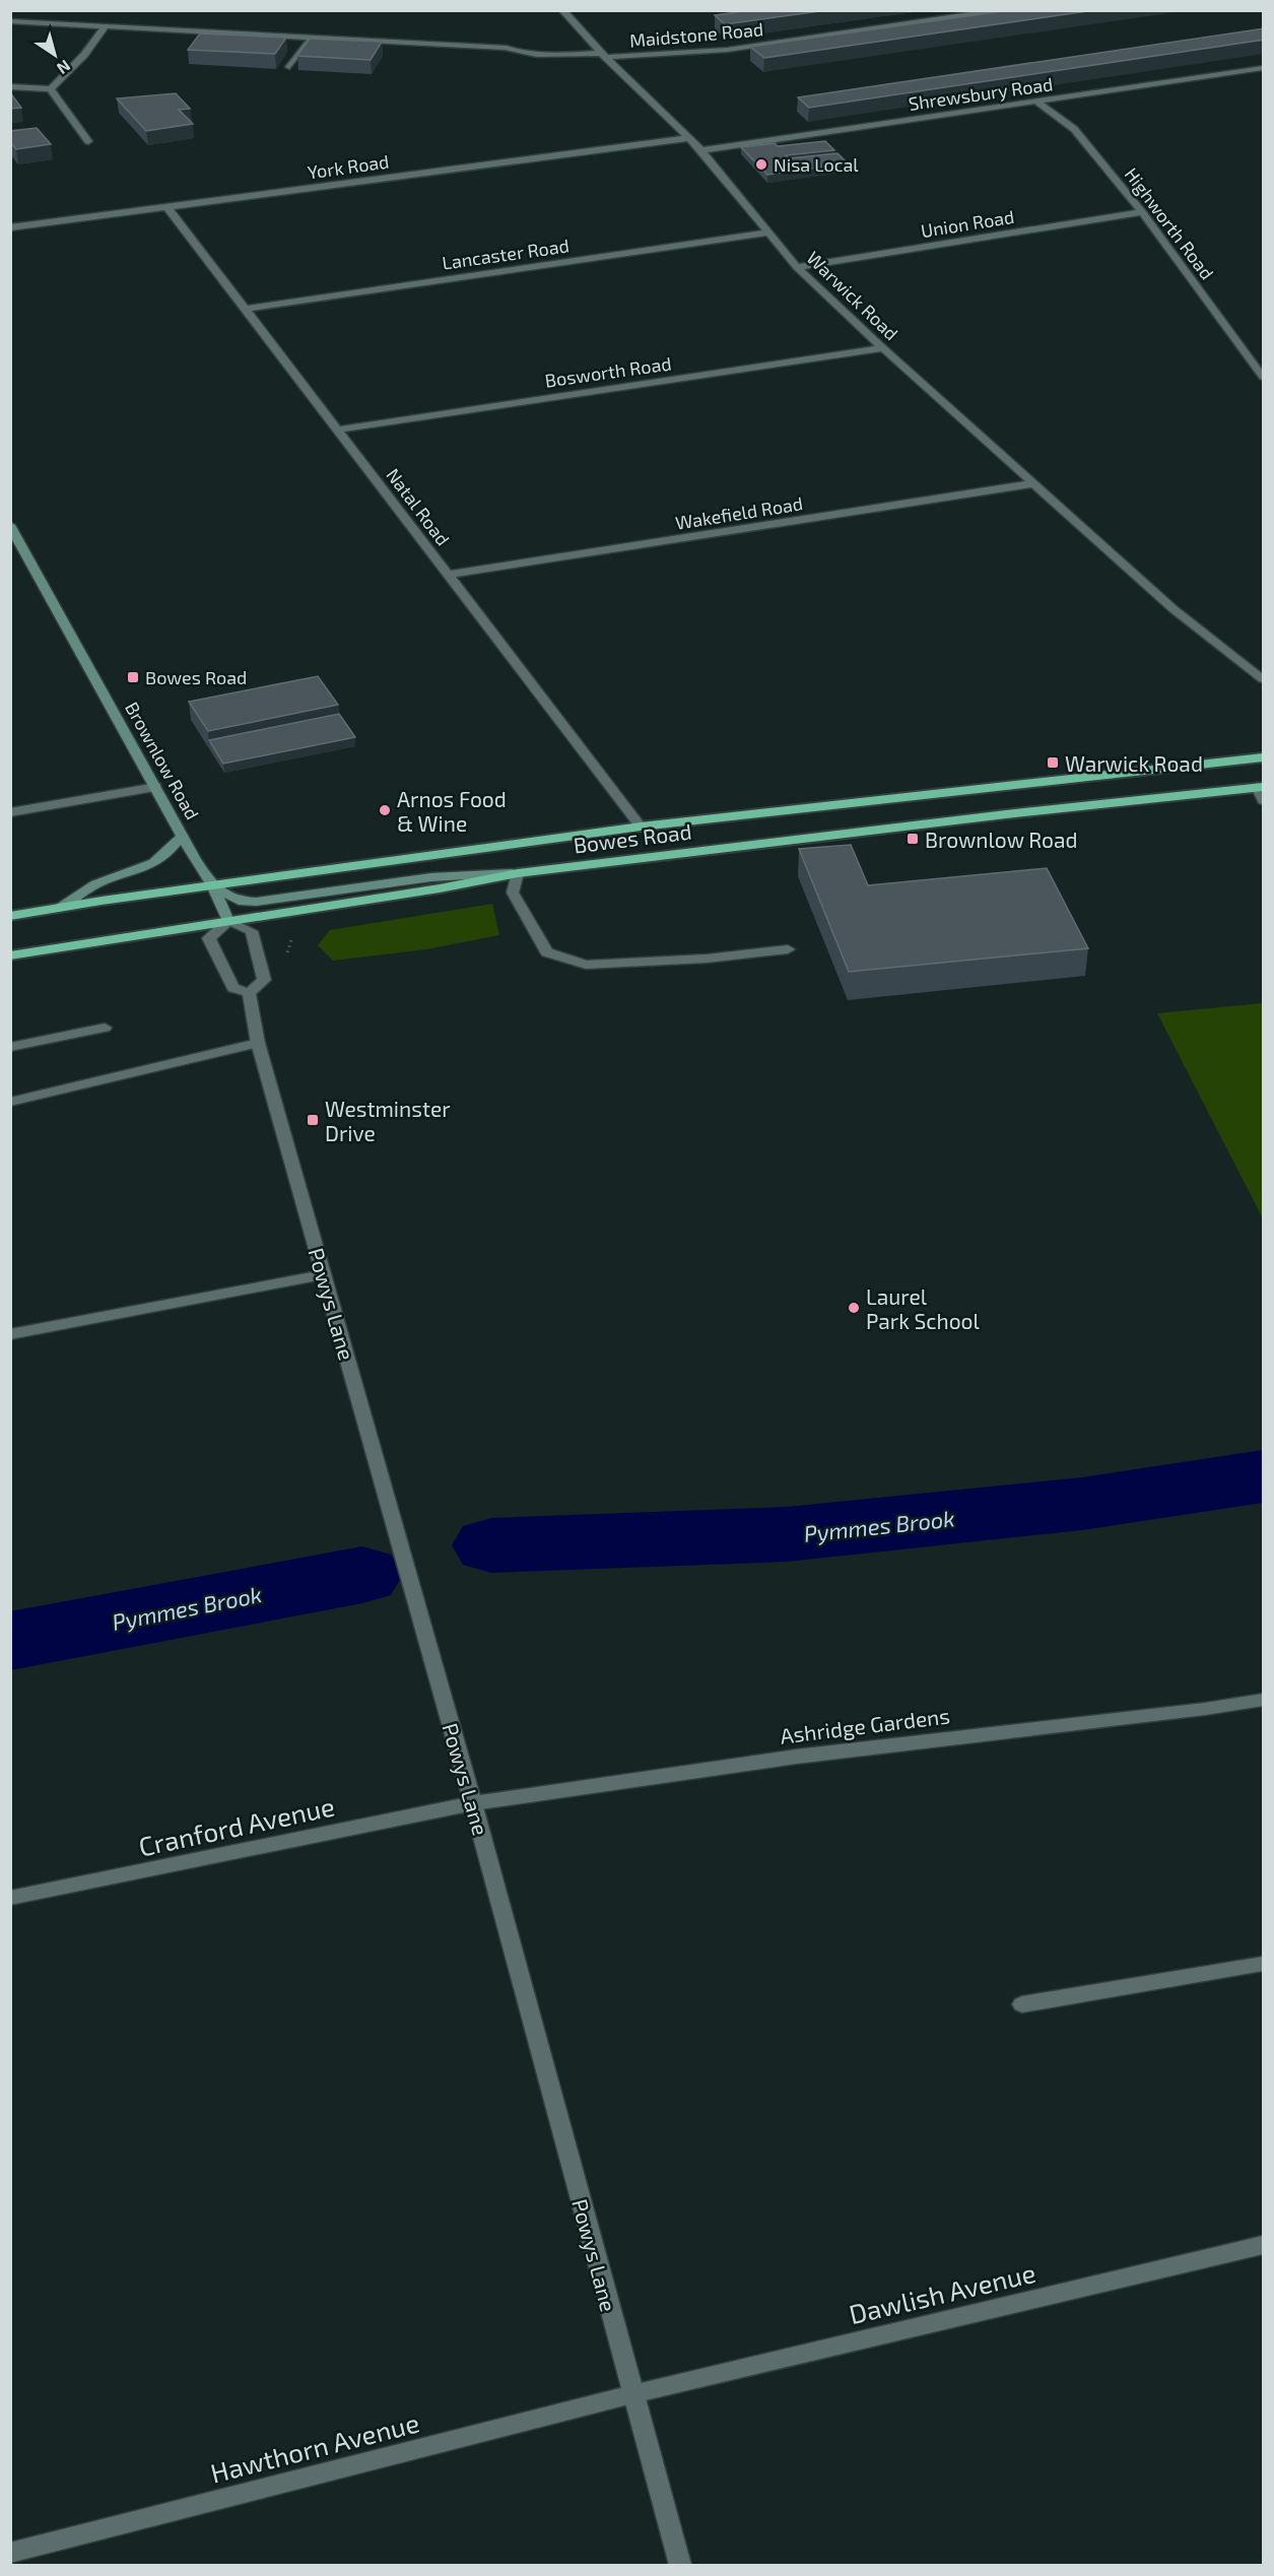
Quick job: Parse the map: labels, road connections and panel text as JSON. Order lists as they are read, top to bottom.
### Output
{
  "streets": {
    "highway": ["Bowes Road"],
    "main road": ["Brownlow Road"],
    "street": [
      "Maidstone Road",
      "Shrewsbury Road",
      "York Road",
      "Union Road",
      "Highworth Road",
      "Lancaster Road",
      "Warwick Road",
      "Bosworth Road",
      "Natal Road",
      "Wakefield Road",
      "Powys Lane",
      "Ashridge Gardens",
      "Cranford Avenue",
      "Dawlish Avenue",
      "Hawthorn Avenue"
    ]
  },
  "crossings": [
    ["Maidstone Road", "Warwick Road"],
    ["Shrewsbury Road", "Highworth Road"],
    ["Shrewsbury Road", "Warwick Road"],
    ["York Road", "Warwick Road"],
    ["York Road", "Natal Road"],
    ["Union Road", "Highworth Road"],
    ["Union Road", "Warwick Road"],
    ["Lancaster Road", "Warwick Road"],
    ["Lancaster Road", "Natal Road"],
    ["Warwick Road", "Bosworth Road"],
    ["Warwick Road", "Wakefield Road"],
    ["Bosworth Road", "Natal Road"],
    ["Natal Road", "Wakefield Road"],
    ["Natal Road", "Bowes Road"],
    ["Brownlow Road", "Bowes Road"],
    ["Powys Lane", "Ashridge Gardens"],
    ["Powys Lane", "Cranford Avenue"],
    ["Powys Lane", "Dawlish Avenue"],
    ["Powys Lane", "Hawthorn Avenue"],
    ["Ashridge Gardens", "Cranford Avenue"],
    ["Dawlish Avenue", "Hawthorn Avenue"]
  ],
  "water": ["Pymmes Brook"],
  "places": {
    "other": ["Nisa Local", "Arnos Food & Wine", "Laurel Park School"],
    "transit": [
      "Bowes Road",
      "Warwick Road",
      "Brownlow Road",
      "Westminster Drive"
    ]
  },
  "north": "bottom right"
}
